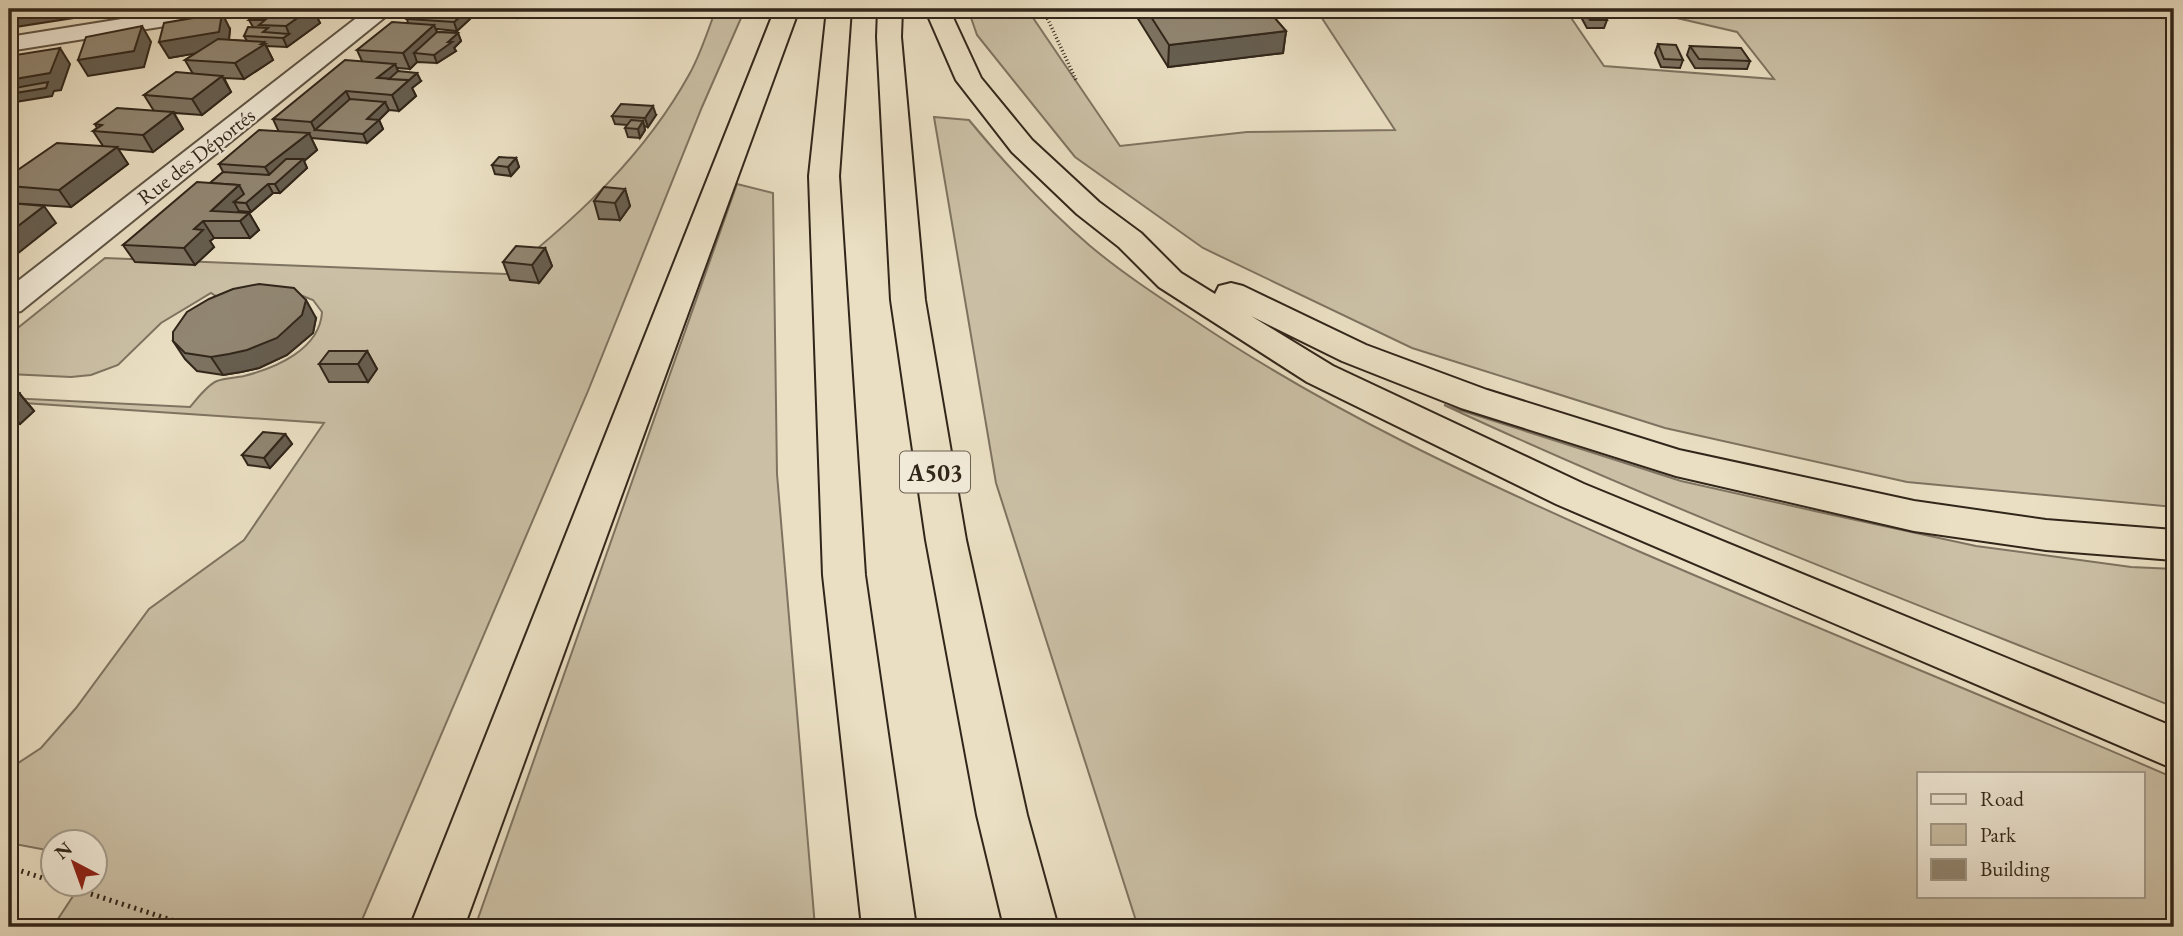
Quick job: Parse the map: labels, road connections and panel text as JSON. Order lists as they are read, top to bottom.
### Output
{
  "streets": {
    "highway": ["A503"],
    "street": ["Rue des Déportés"]
  },
  "legend": ["Road", "Park", "Building"],
  "north": "top left"
}
